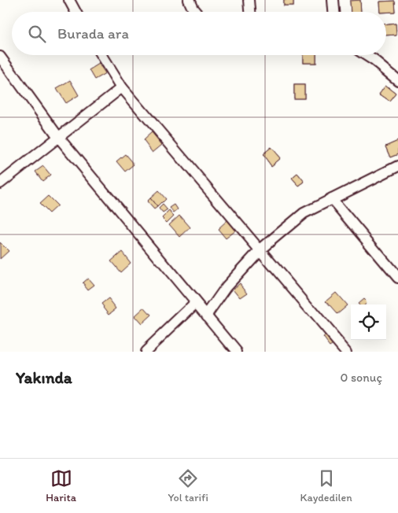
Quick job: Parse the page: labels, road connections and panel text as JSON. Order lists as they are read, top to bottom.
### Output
{
  "page": {
    "search": "Burada ara",
    "heading": ["Yakında", "0 sonuç"],
    "nav": ["Harita", "Yol tarifi", "Kaydedilen"]
  }
}
